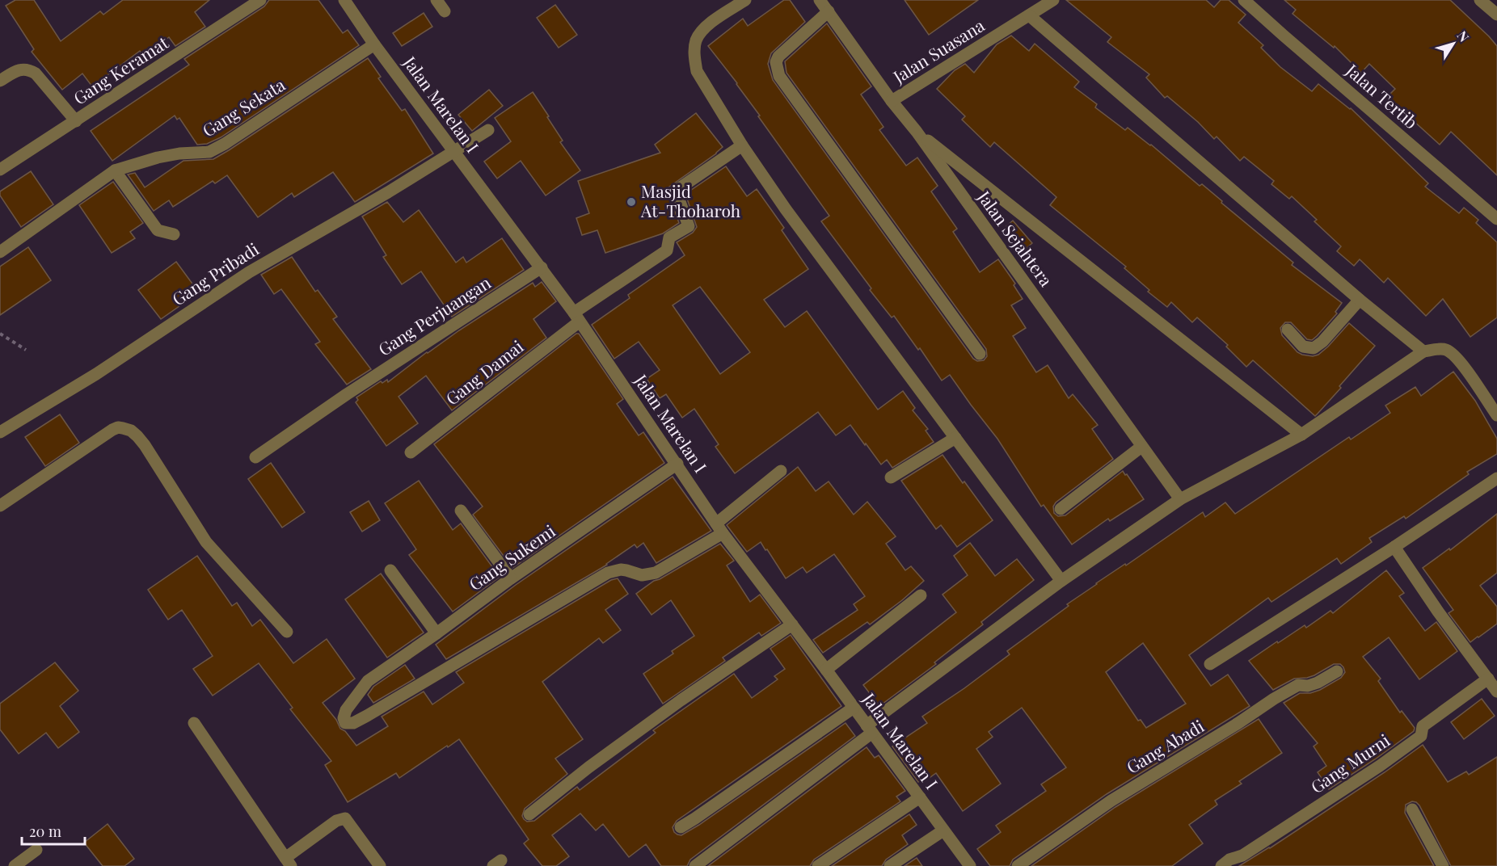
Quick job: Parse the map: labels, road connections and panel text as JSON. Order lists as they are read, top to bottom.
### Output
{
  "streets": {
    "street": [
      "Jalan Suasana",
      "Gang Keramat",
      "Jalan Tertib",
      "Jalan Marelan I",
      "Gang Sekata",
      "Jalan Sejahtera",
      "Gang Pribadi",
      "Gang Perjuangan",
      "Gang Damai",
      "Gang Sukemi",
      "Gang Abadi",
      "Gang Murni"
    ]
  },
  "crossings": [
    ["Jalan Suasana", "Jalan Sejahtera"],
    ["Jalan Marelan I", "Gang Sekata"],
    ["Jalan Marelan I", "Gang Pribadi"],
    ["Jalan Marelan I", "Gang Perjuangan"],
    ["Jalan Marelan I", "Gang Damai"],
    ["Jalan Marelan I", "Gang Sukemi"]
  ],
  "places": ["Masjid At-Thoharoh"],
  "scale_bar": "20 m",
  "north": "top right"
}
